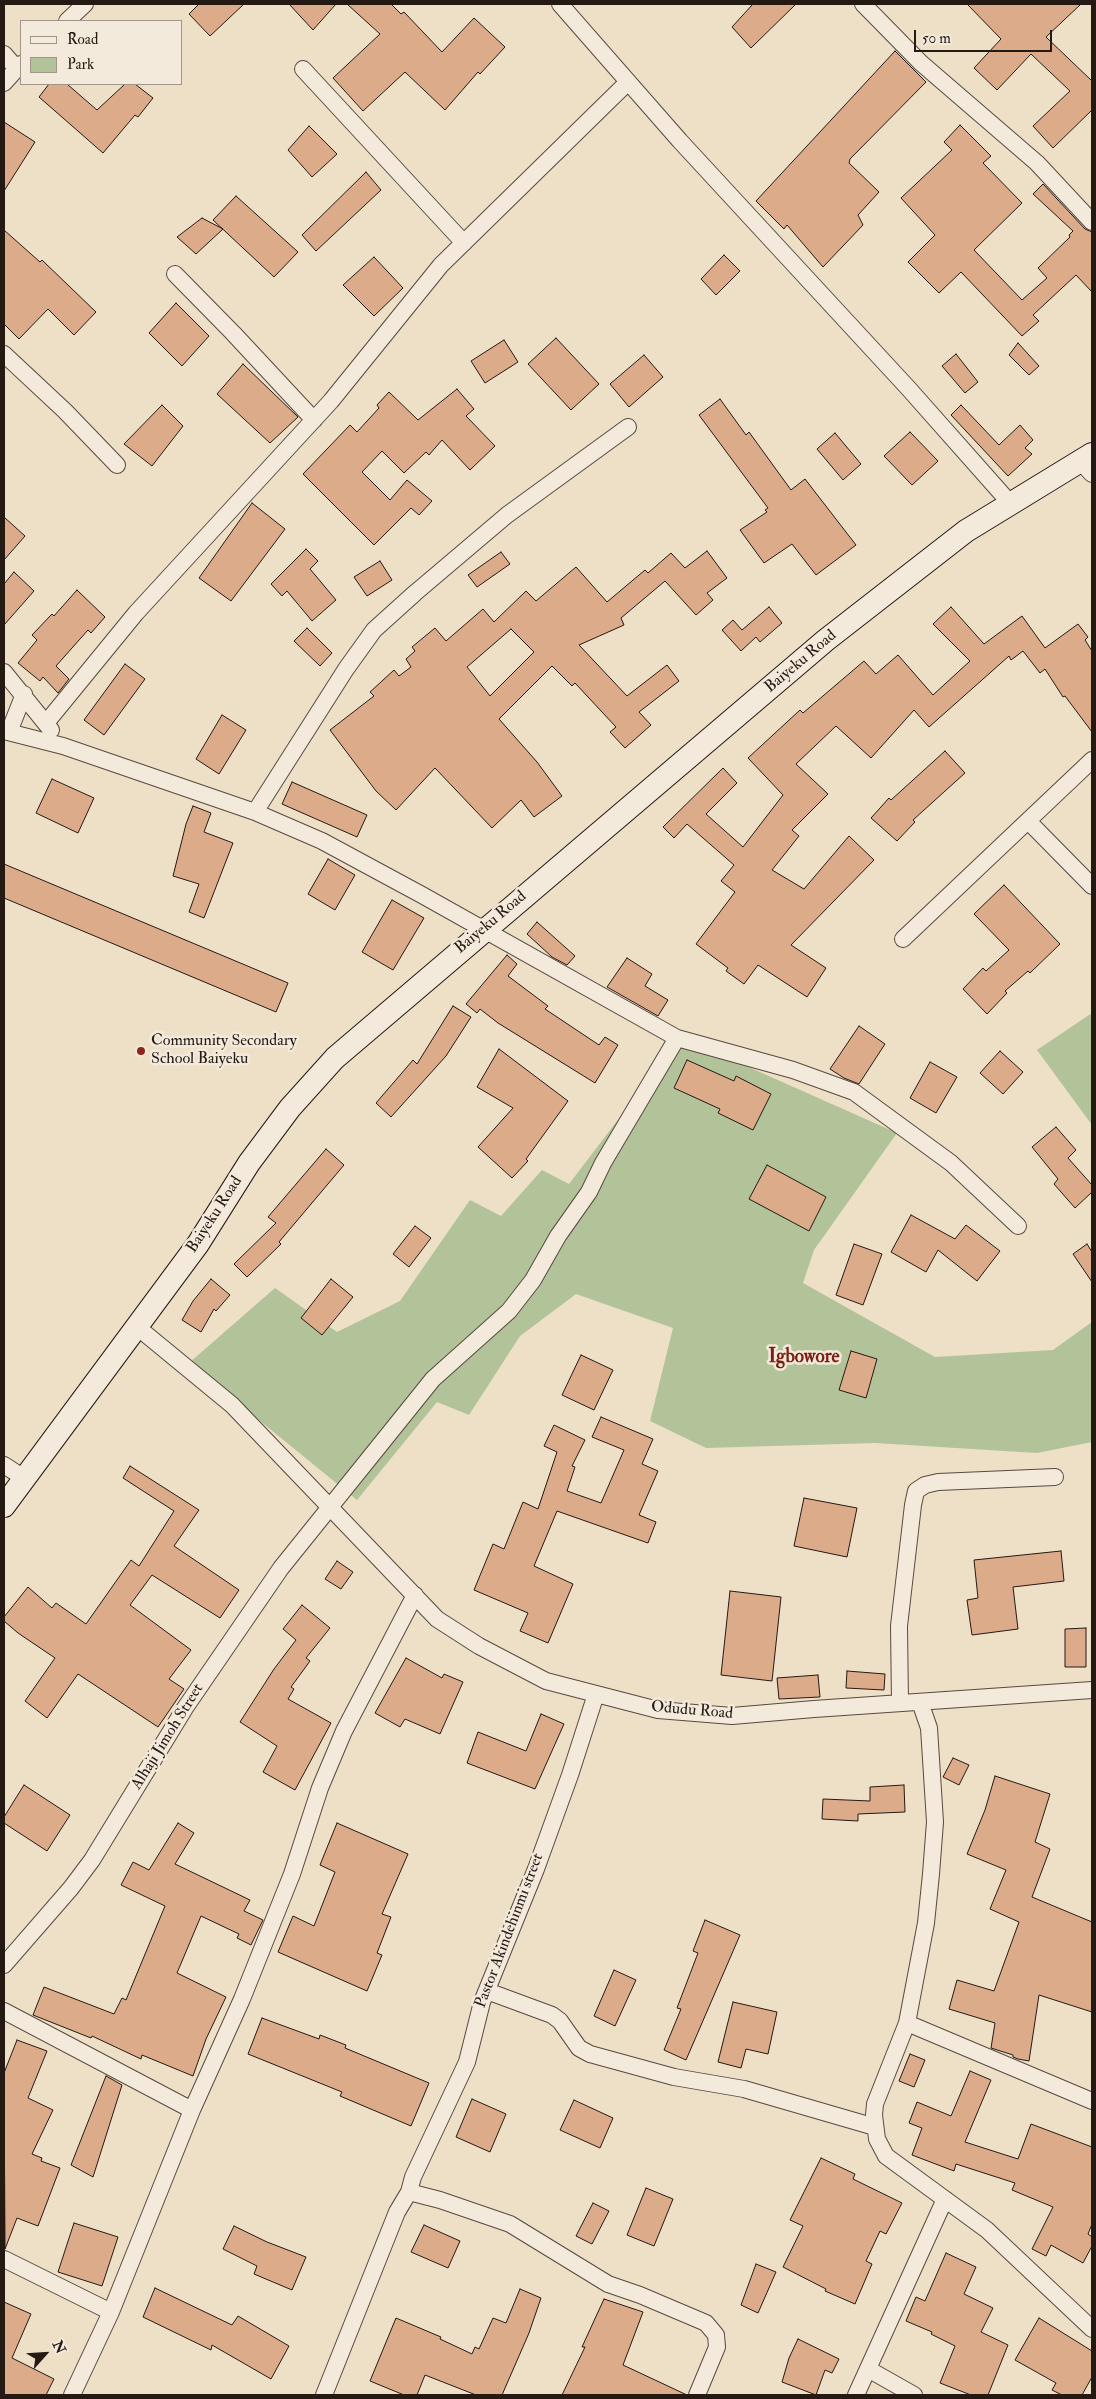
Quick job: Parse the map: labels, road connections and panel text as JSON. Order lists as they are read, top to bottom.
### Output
{
  "streets": {
    "main road": ["Baiyeku Road"],
    "street": ["Odudu Road", "Alhaji Jimoh Street", "Pastor Akindehinmi street"]
  },
  "crossings": [
    ["Baiyeku Road", "Odudu Road"],
    ["Odudu Road", "Alhaji Jimoh Street"],
    ["Odudu Road", "Pastor Akindehinmi street"]
  ],
  "districts": ["Igbowore"],
  "places": ["Community Secondary School Baiyeku"],
  "legend": ["Road", "Park"],
  "scale_bar": "50 m",
  "north": "top right"
}
